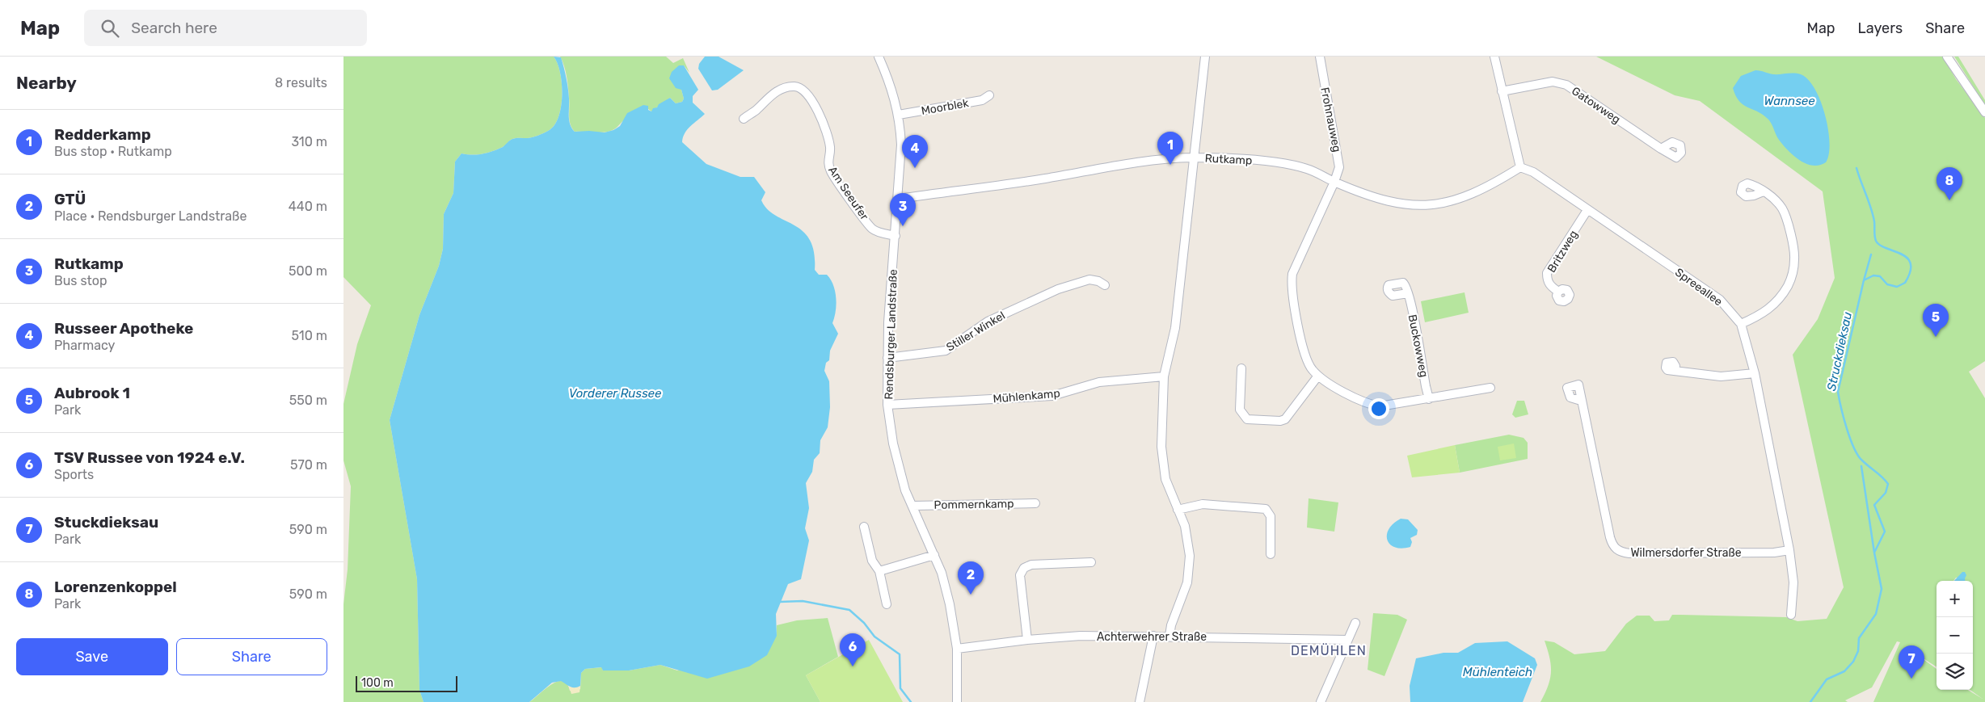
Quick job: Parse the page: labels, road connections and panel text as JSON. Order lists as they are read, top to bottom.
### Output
{
  "streets": {
    "street": [
      "Gatowweg",
      "Moorblek",
      "Frohnauweg",
      "Rutkamp",
      "Am Seeufer",
      "Britzweg",
      "Spreeallee",
      "Stiller Winkel",
      "Rendsburger Landstraße",
      "Buckowweg",
      "Mühlenkamp",
      "Pommernkamp",
      "Wilmersdorfer Straße",
      "Achterwehrer Straße"
    ]
  },
  "crossings": [
    ["Moorblek", "Rendsburger Landstraße"],
    ["Frohnauweg", "Rutkamp"],
    ["Rutkamp", "Spreeallee"],
    ["Rutkamp", "Rendsburger Landstraße"],
    ["Am Seeufer", "Rendsburger Landstraße"],
    ["Britzweg", "Spreeallee"],
    ["Spreeallee", "Wilmersdorfer Straße"],
    ["Stiller Winkel", "Rendsburger Landstraße"],
    ["Rendsburger Landstraße", "Mühlenkamp"],
    ["Rendsburger Landstraße", "Pommernkamp"],
    ["Rendsburger Landstraße", "Achterwehrer Straße"]
  ],
  "districts": ["DEMÜHLEN"],
  "water": [
    "Wannsee",
    "Struckdieksau",
    "Vorderer Russee",
    "Mühlenteich"
  ],
  "scale_bar": "100 m",
  "page": {
    "header": "Map",
    "search": "Search here",
    "nav": ["Map", "Layers", "Share"],
    "heading": ["Nearby", "8 results"],
    "list": [
      {
        "mark": "1",
        "name": "Redderkamp",
        "note": "Bus stop · Rutkamp",
        "value": "310 m"
      },
      {
        "mark": "2",
        "name": "GTÜ",
        "note": "Place · Rendsburger Landstraße",
        "value": "440 m"
      },
      {
        "mark": "3",
        "name": "Rutkamp",
        "note": "Bus stop",
        "value": "500 m"
      },
      {
        "mark": "4",
        "name": "Russeer Apotheke",
        "note": "Pharmacy",
        "value": "510 m"
      },
      {
        "mark": "5",
        "name": "Aubrook 1",
        "note": "Park",
        "value": "550 m"
      },
      {
        "mark": "6",
        "name": "TSV Russee von 1924 e.V.",
        "note": "Sports",
        "value": "570 m"
      },
      {
        "mark": "7",
        "name": "Stuckdieksau",
        "note": "Park",
        "value": "590 m"
      },
      {
        "mark": "8",
        "name": "Lorenzenkoppel",
        "note": "Park",
        "value": "590 m"
      }
    ],
    "pins": [
      "1",
      "4",
      "8",
      "3",
      "5",
      "2",
      "6",
      "7"
    ],
    "map_buttons": ["+", "−"],
    "buttons": ["Save", "Share"],
    "scale": "100 m"
  }
}
